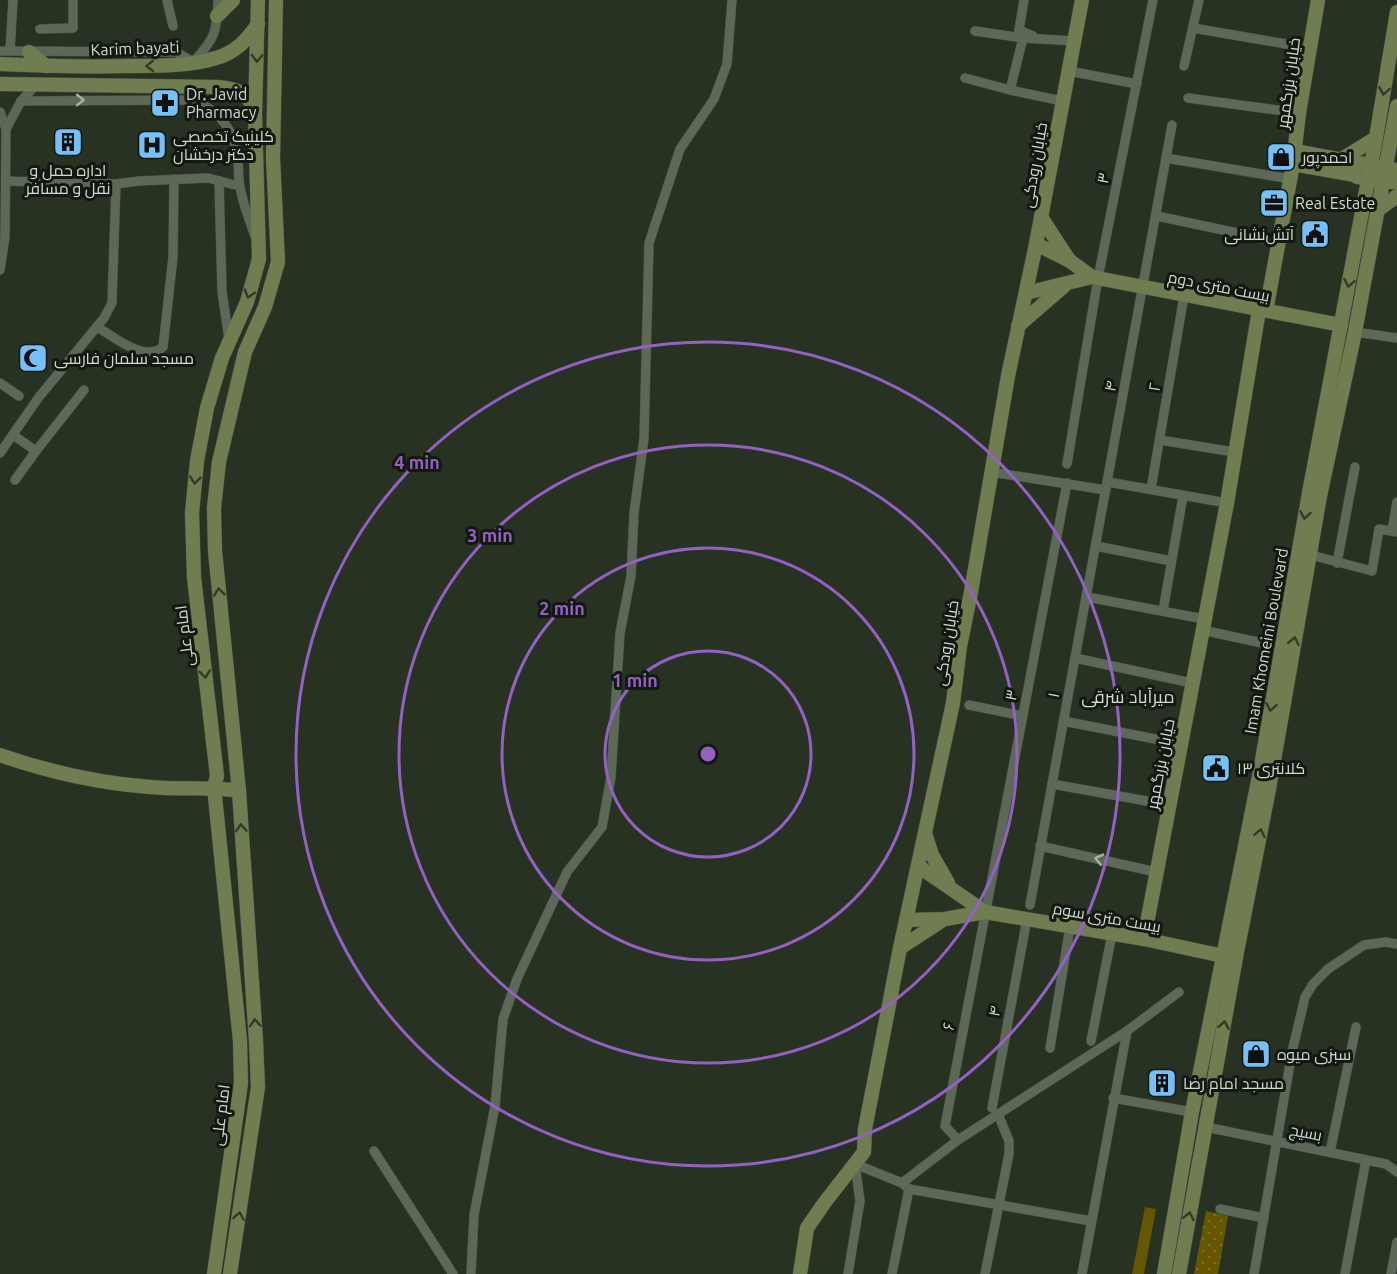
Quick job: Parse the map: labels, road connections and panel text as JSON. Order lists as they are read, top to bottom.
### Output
{
  "streets": {
    "main road": [
      "Karim bayati",
      "خیابان بزرگمهر",
      "خیابان رودکی",
      "بیست متری دوم",
      "امام علی",
      "Imam Khomeini Boulevard",
      "بیست متری سوم"
    ],
    "street": [
      "۳",
      "۴",
      "۲",
      "۱",
      "۶",
      "بسیج"
    ]
  },
  "crossings": [
    ["Karim bayati", "امام علی"],
    ["خیابان بزرگمهر", "بیست متری دوم"],
    ["خیابان بزرگمهر", "بیست متری سوم"],
    ["خیابان رودکی", "بیست متری دوم"],
    ["خیابان رودکی", "بیست متری سوم"],
    ["۳", "بیست متری دوم"],
    ["۳", "بیست متری سوم"],
    ["۳", "۶"],
    ["بیست متری دوم", "۴"],
    ["بیست متری دوم", "۲"],
    ["بیست متری دوم", "Imam Khomeini Boulevard"],
    ["۴", "۱"],
    ["۴", "بیست متری سوم"],
    ["Imam Khomeini Boulevard", "بیست متری سوم"],
    ["Imam Khomeini Boulevard", "بسیج"],
    ["۱", "بیست متری سوم"],
    ["بیست متری سوم", "۶"]
  ],
  "districts": ["میرآباد شرقی"],
  "places": {
    "pharmacy": ["Dr. Javid Pharmacy"],
    "building": ["اداره حمل و نقل و مسافر", "مسجد امام رضا"],
    "hospital": ["کلینیک تخصصی دکتر درخشان"],
    "shop": ["احمدپور", "سبزی میوه"],
    "office": ["Real Estate"],
    "public building": ["آتش‌نشانی", "کلانتری ۱۳"],
    "mosque": ["مسجد سلمان فارسی"]
  },
  "rings": [
    "4 min",
    "3 min",
    "2 min",
    "1 min"
  ]
}
